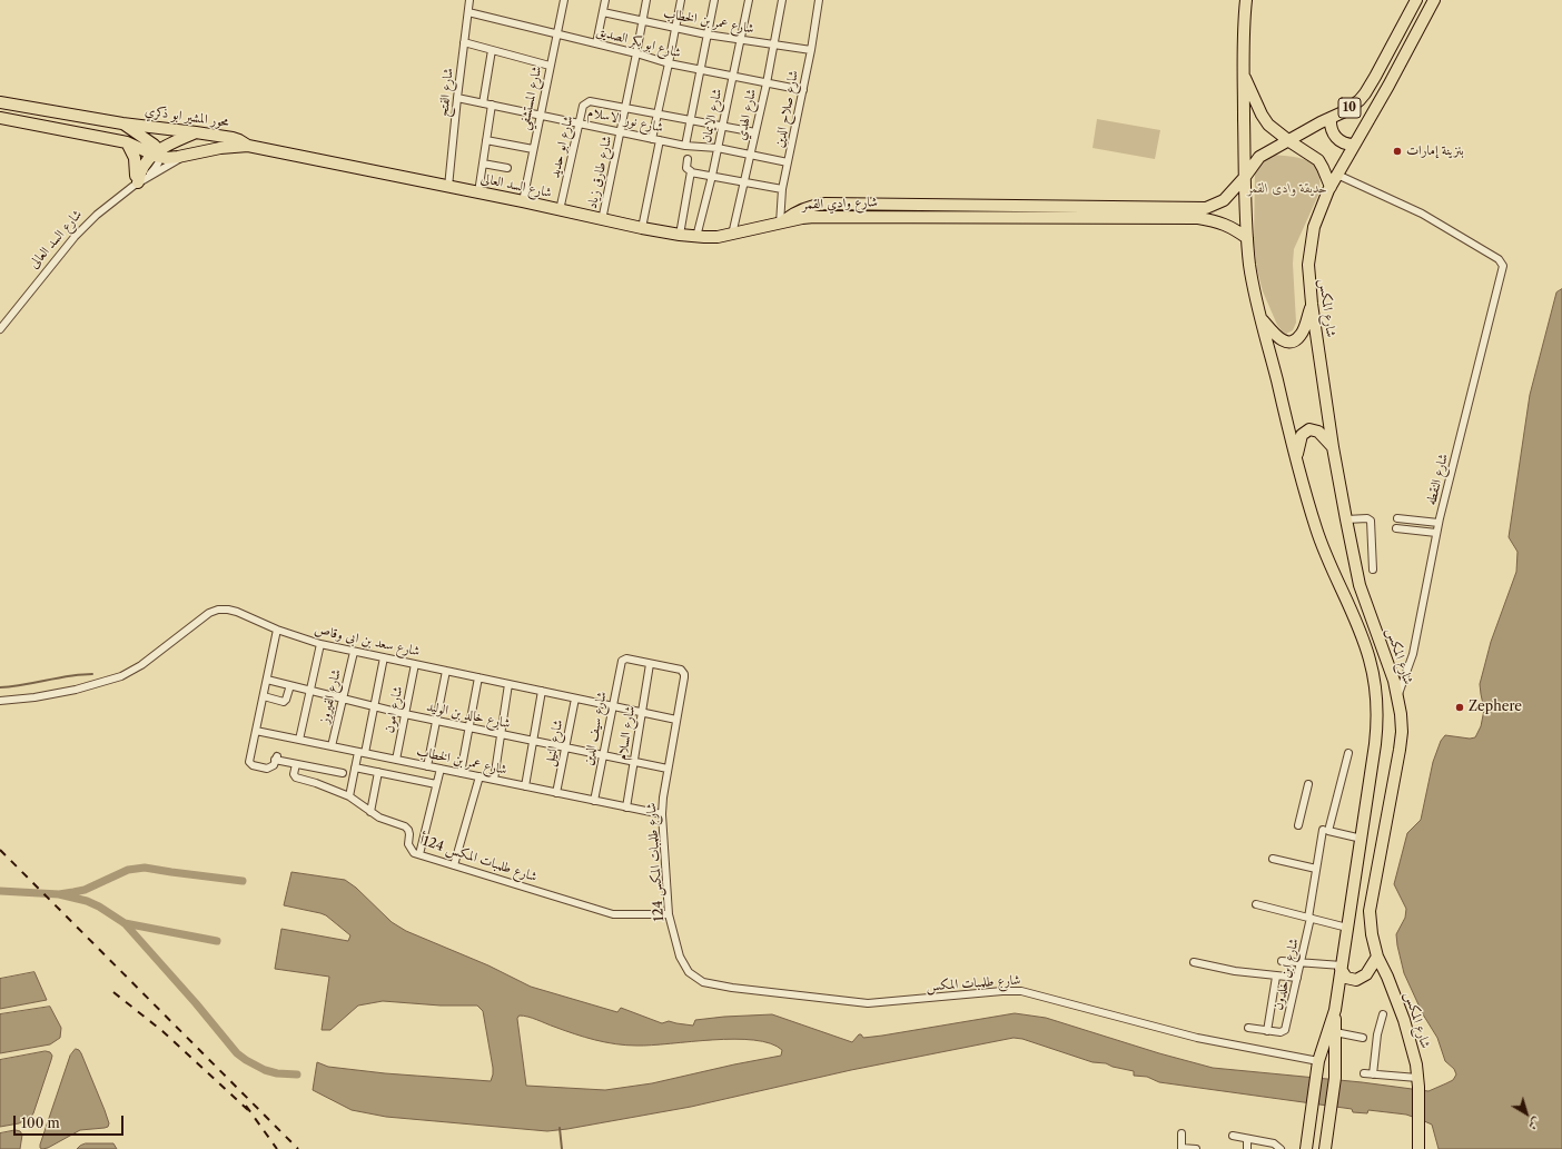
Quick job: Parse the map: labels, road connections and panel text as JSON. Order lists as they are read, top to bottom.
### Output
{
  "streets": {
    "main road": [
      "10",
      "محور المشير ابو ذكري",
      "شارع السد العالى",
      "شارع وادي القمر",
      "شارع المكس"
    ],
    "street": [
      "شارع عمر بن الخطاب",
      "شارع ابو بكر الصديق",
      "شارع الفتح",
      "شارع المستشفي",
      "شارع صلاح الدين",
      "شارع الهدي",
      "شارع الايمان",
      "شارع نور الاسلام",
      "شارع ابو حديد",
      "شارع طارق زياد",
      "شارع النقطه",
      "شارع سعد بن ابى وقاص",
      "شارع الفيروز",
      "شارع امون",
      "شارع خالد بن الوليد",
      "شارع سيف الدين",
      "شارع السلام",
      "شارع النيل",
      "شارع طلمبات المكس 124أ",
      "شارع طلمبات المكس 124",
      "شارع ابن خلدون",
      "شارع طلمبات المكس"
    ]
  },
  "crossings": [
    ["شارع عمر بن الخطاب", "شارع صلاح الدين"],
    ["شارع عمر بن الخطاب", "شارع الهدي"],
    ["شارع عمر بن الخطاب", "شارع الايمان"],
    ["شارع عمر بن الخطاب", "شارع طارق زياد"],
    ["شارع عمر بن الخطاب", "شارع الفيروز"],
    ["شارع عمر بن الخطاب", "شارع امون"],
    ["شارع عمر بن الخطاب", "شارع سيف الدين"],
    ["شارع عمر بن الخطاب", "شارع السلام"],
    ["شارع عمر بن الخطاب", "شارع النيل"],
    ["شارع عمر بن الخطاب", "شارع طلمبات المكس 124"],
    ["شارع ابو بكر الصديق", "شارع الفتح"],
    ["شارع ابو بكر الصديق", "شارع المستشفي"],
    ["شارع ابو بكر الصديق", "شارع صلاح الدين"],
    ["شارع ابو بكر الصديق", "شارع الهدي"],
    ["شارع ابو بكر الصديق", "شارع الايمان"],
    ["شارع ابو بكر الصديق", "شارع طارق زياد"],
    ["شارع الفتح", "شارع نور الاسلام"],
    ["شارع الفتح", "شارع السد العالى"],
    ["شارع المستشفي", "شارع نور الاسلام"],
    ["شارع المستشفي", "شارع السد العالى"],
    ["10", "شارع وادي القمر"],
    ["10", "شارع المكس"],
    ["10", "شارع النقطه"],
    ["شارع صلاح الدين", "شارع نور الاسلام"],
    ["شارع صلاح الدين", "شارع السد العالى"],
    ["شارع صلاح الدين", "شارع وادي القمر"],
    ["شارع الهدي", "شارع نور الاسلام"],
    ["شارع الهدي", "شارع ابو حديد"],
    ["شارع الهدي", "شارع السد العالى"],
    ["شارع الايمان", "شارع نور الاسلام"],
    ["شارع الايمان", "شارع ابو حديد"],
    ["شارع الايمان", "شارع السد العالى"],
    ["محور المشير ابو ذكري", "شارع السد العالى"],
    ["شارع نور الاسلام", "شارع ابو حديد"],
    ["شارع نور الاسلام", "شارع طارق زياد"],
    ["شارع ابو حديد", "شارع طارق زياد"],
    ["شارع ابو حديد", "شارع السد العالى"],
    ["شارع طارق زياد", "شارع السد العالى"],
    ["شارع السد العالى", "شارع وادي القمر"],
    ["شارع المكس", "شارع النقطه"],
    ["شارع سعد بن ابى وقاص", "شارع الفيروز"],
    ["شارع سعد بن ابى وقاص", "شارع امون"],
    ["شارع سعد بن ابى وقاص", "شارع سيف الدين"],
    ["شارع سعد بن ابى وقاص", "شارع السلام"],
    ["شارع سعد بن ابى وقاص", "شارع النيل"],
    ["شارع سعد بن ابى وقاص", "شارع طلمبات المكس 124"],
    ["شارع الفيروز", "شارع خالد بن الوليد"],
    ["شارع امون", "شارع خالد بن الوليد"],
    ["شارع خالد بن الوليد", "شارع سيف الدين"],
    ["شارع خالد بن الوليد", "شارع السلام"],
    ["شارع خالد بن الوليد", "شارع النيل"],
    ["شارع خالد بن الوليد", "شارع طلمبات المكس 124"],
    ["شارع سيف الدين", "شارع السلام"],
    ["شارع سيف الدين", "شارع طلمبات المكس 124"],
    ["شارع السلام", "شارع طلمبات المكس 124"],
    ["شارع طلمبات المكس 124أ", "شارع طلمبات المكس 124"],
    ["شارع طلمبات المكس 124", "شارع طلمبات المكس"]
  ],
  "parks": ["حديقة وادى القمر"],
  "places": ["بنزينة إمارات", "Zephere"],
  "scale_bar": "100 m",
  "north": "bottom right"
}
